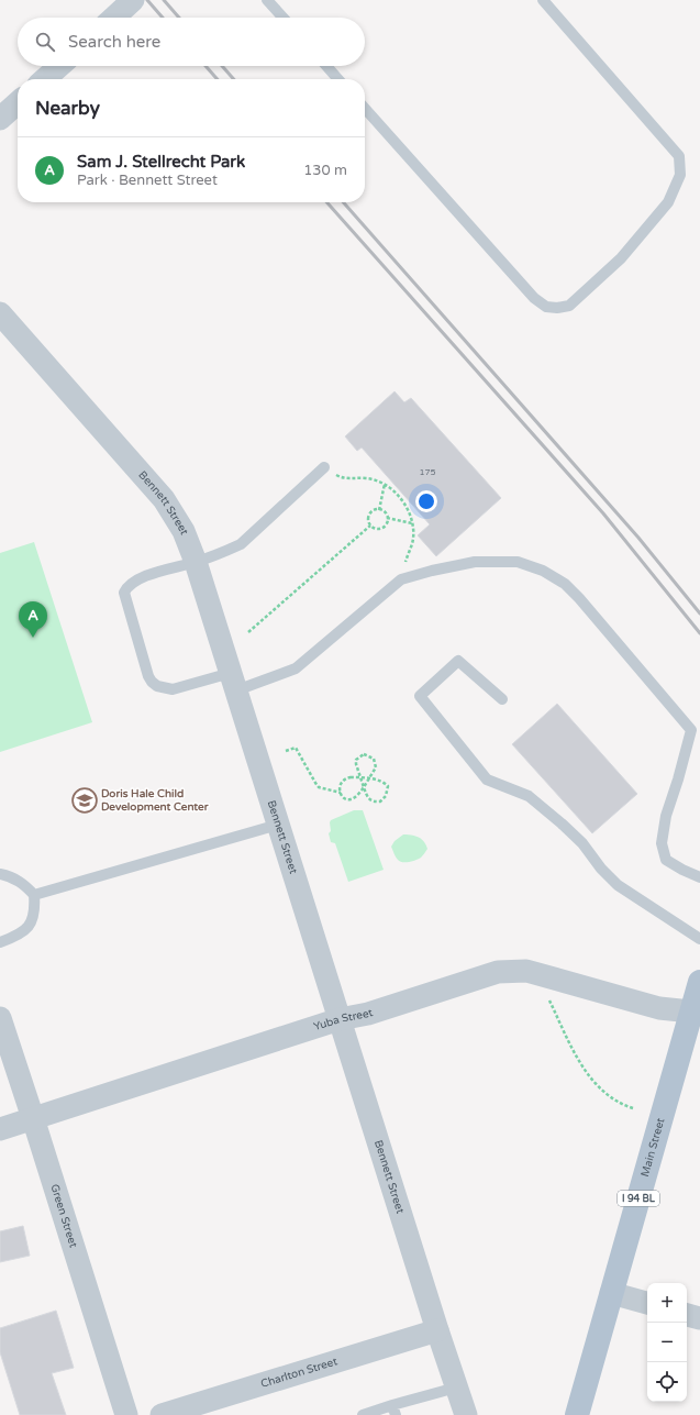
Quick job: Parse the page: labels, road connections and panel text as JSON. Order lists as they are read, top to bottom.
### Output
{
  "streets": {
    "main road": ["Main Street", "I 94 BL"],
    "street": [
      "Bennett Street",
      "Yuba Street",
      "Green Street",
      "Charlton Street"
    ]
  },
  "crossings": [
    ["Bennett Street", "Yuba Street"],
    ["Bennett Street", "Charlton Street"],
    ["Yuba Street", "Main Street"],
    ["Yuba Street", "Green Street"]
  ],
  "places": {
    "school or university": ["Doris Hale Child Development Center"]
  },
  "house_numbers": ["175"],
  "page": {
    "search": "Search here",
    "heading": "Nearby",
    "list": [
      {
        "mark": "A",
        "name": "Sam J. Stellrecht Park",
        "note": "Park · Bennett Street",
        "value": "130 m"
      }
    ],
    "pins": "A",
    "map_buttons": ["+", "−"]
  }
}
